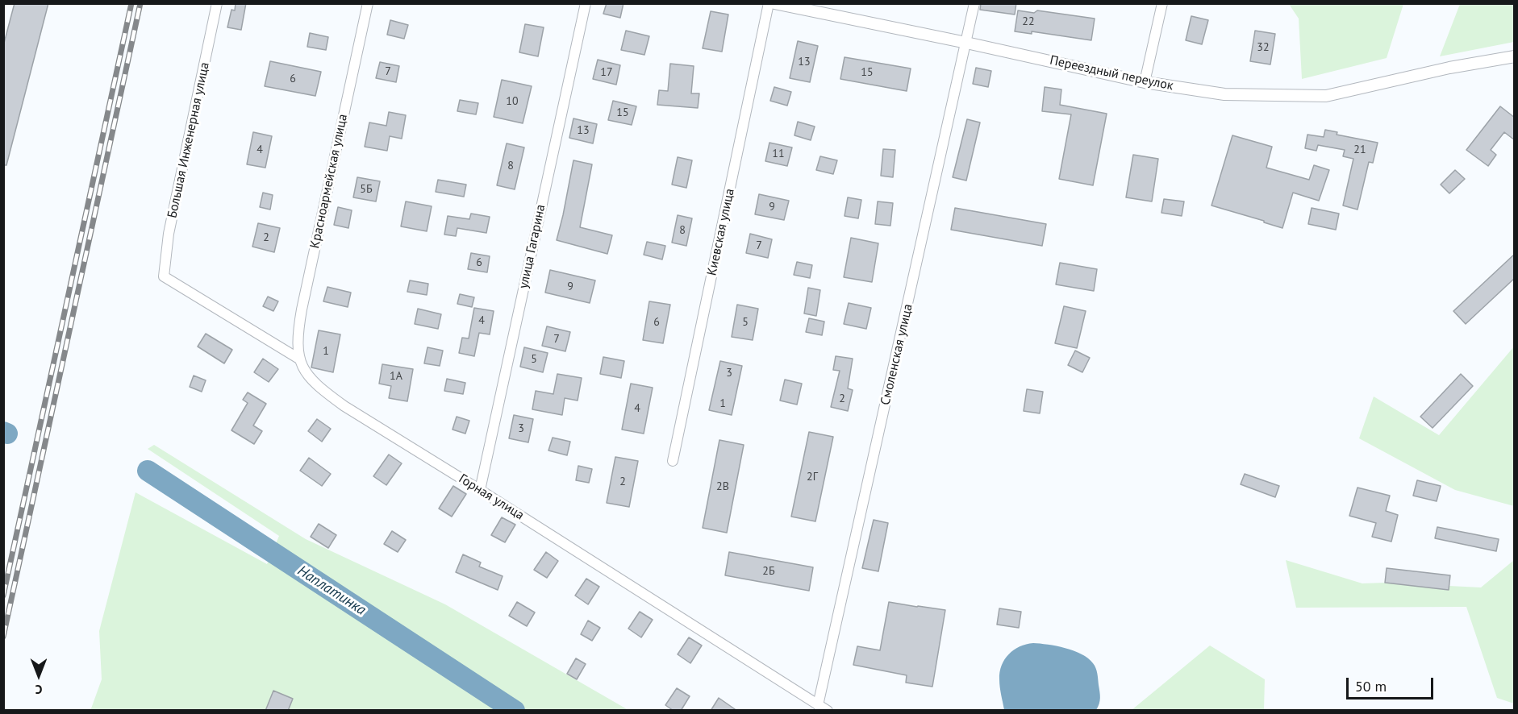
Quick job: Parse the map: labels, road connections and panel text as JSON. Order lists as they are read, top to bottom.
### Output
{
  "streets": {
    "street": [
      "Переездный переулок",
      "Большая Инженерная улица",
      "Красноармейская улица",
      "Киевская улица",
      "улица Гагарина",
      "Смоленская улица",
      "Горная улица"
    ]
  },
  "crossings": [
    ["Переездный переулок", "Смоленская улица"],
    ["Большая Инженерная улица", "Горная улица"],
    ["Красноармейская улица", "Горная улица"],
    ["улица Гагарина", "Горная улица"],
    ["Смоленская улица", "Горная улица"]
  ],
  "water": ["Наплатинка"],
  "house_numbers": [
    "22",
    "32",
    "13",
    "7",
    "17",
    "15",
    "6",
    "10",
    "15",
    "13",
    "4",
    "21",
    "11",
    "8",
    "5Б",
    "9",
    "8",
    "2",
    "7",
    "6",
    "9",
    "4",
    "6",
    "5",
    "7",
    "1",
    "5",
    "3",
    "1A",
    "2",
    "1",
    "4",
    "3",
    "2Г",
    "2",
    "2В",
    "2Б"
  ],
  "scale_bar": "50 m",
  "north": "bottom"
}
